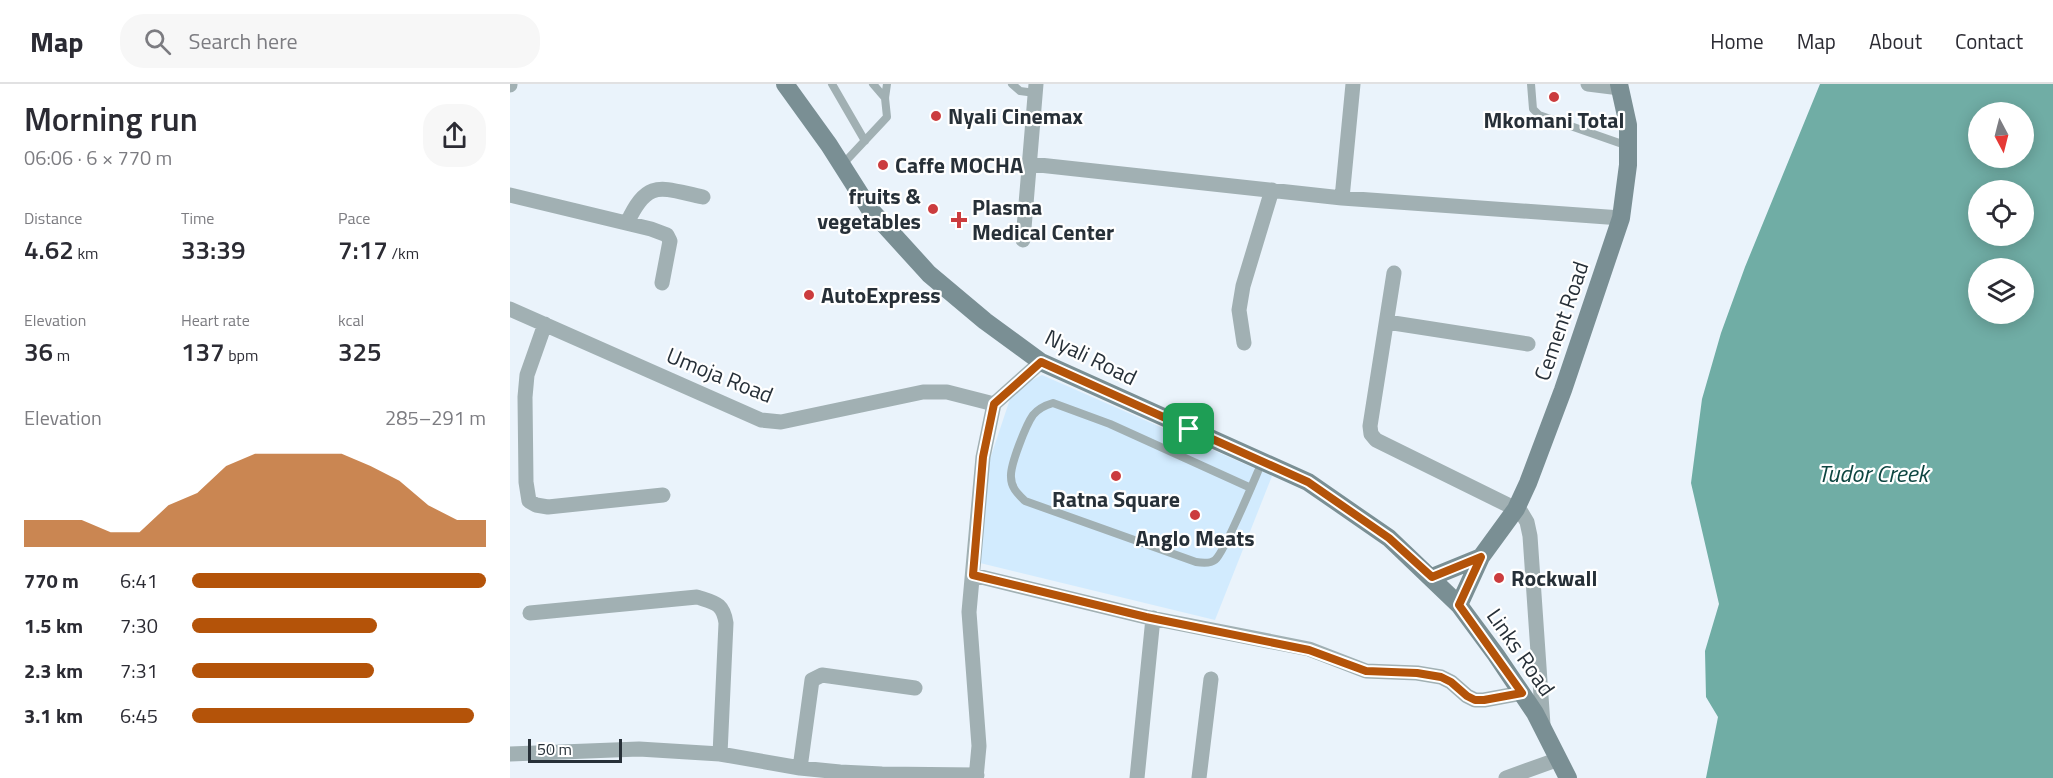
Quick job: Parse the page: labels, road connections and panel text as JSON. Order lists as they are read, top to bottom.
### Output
{
  "streets": {
    "main road": ["Cement Road", "Nyali Road", "Links Road"],
    "street": ["Umoja Road"]
  },
  "crossings": [
    ["Cement Road", "Links Road"],
    ["Nyali Road", "Links Road"]
  ],
  "water": ["Tudor Creek"],
  "places": {
    "other": [
      "Mkomani Total",
      "Nyali Cinemax",
      "Caffe MOCHA",
      "fruits & vegetables",
      "AutoExpress",
      "Ratna Square",
      "Anglo Meats",
      "Rockwall"
    ],
    "health": ["Plasma Medical Center"]
  },
  "scale_bar": "50 m",
  "north": "bottom",
  "page": {
    "header": "Map",
    "search": "Search here",
    "nav": [
      "Home",
      "Map",
      "About",
      "Contact"
    ],
    "heading": ["Morning run", "06:06 · 6 × 770 m"],
    "stats": [
      ["Distance", "4.62 km"],
      ["Time", "33:39"],
      ["Pace", "7:17 /km"],
      ["Elevation", "36 m"],
      ["Heart rate", "137 bpm"],
      ["kcal", "325"]
    ],
    "chart": ["Elevation", "285–291 m"],
    "list": [
      {
        "name": "770 m",
        "note": "6:41"
      },
      {
        "name": "1.5 km",
        "note": "7:30"
      },
      {
        "name": "2.3 km",
        "note": "7:31"
      },
      {
        "name": "3.1 km",
        "note": "6:45"
      }
    ],
    "scale": "50 m"
  }
}
